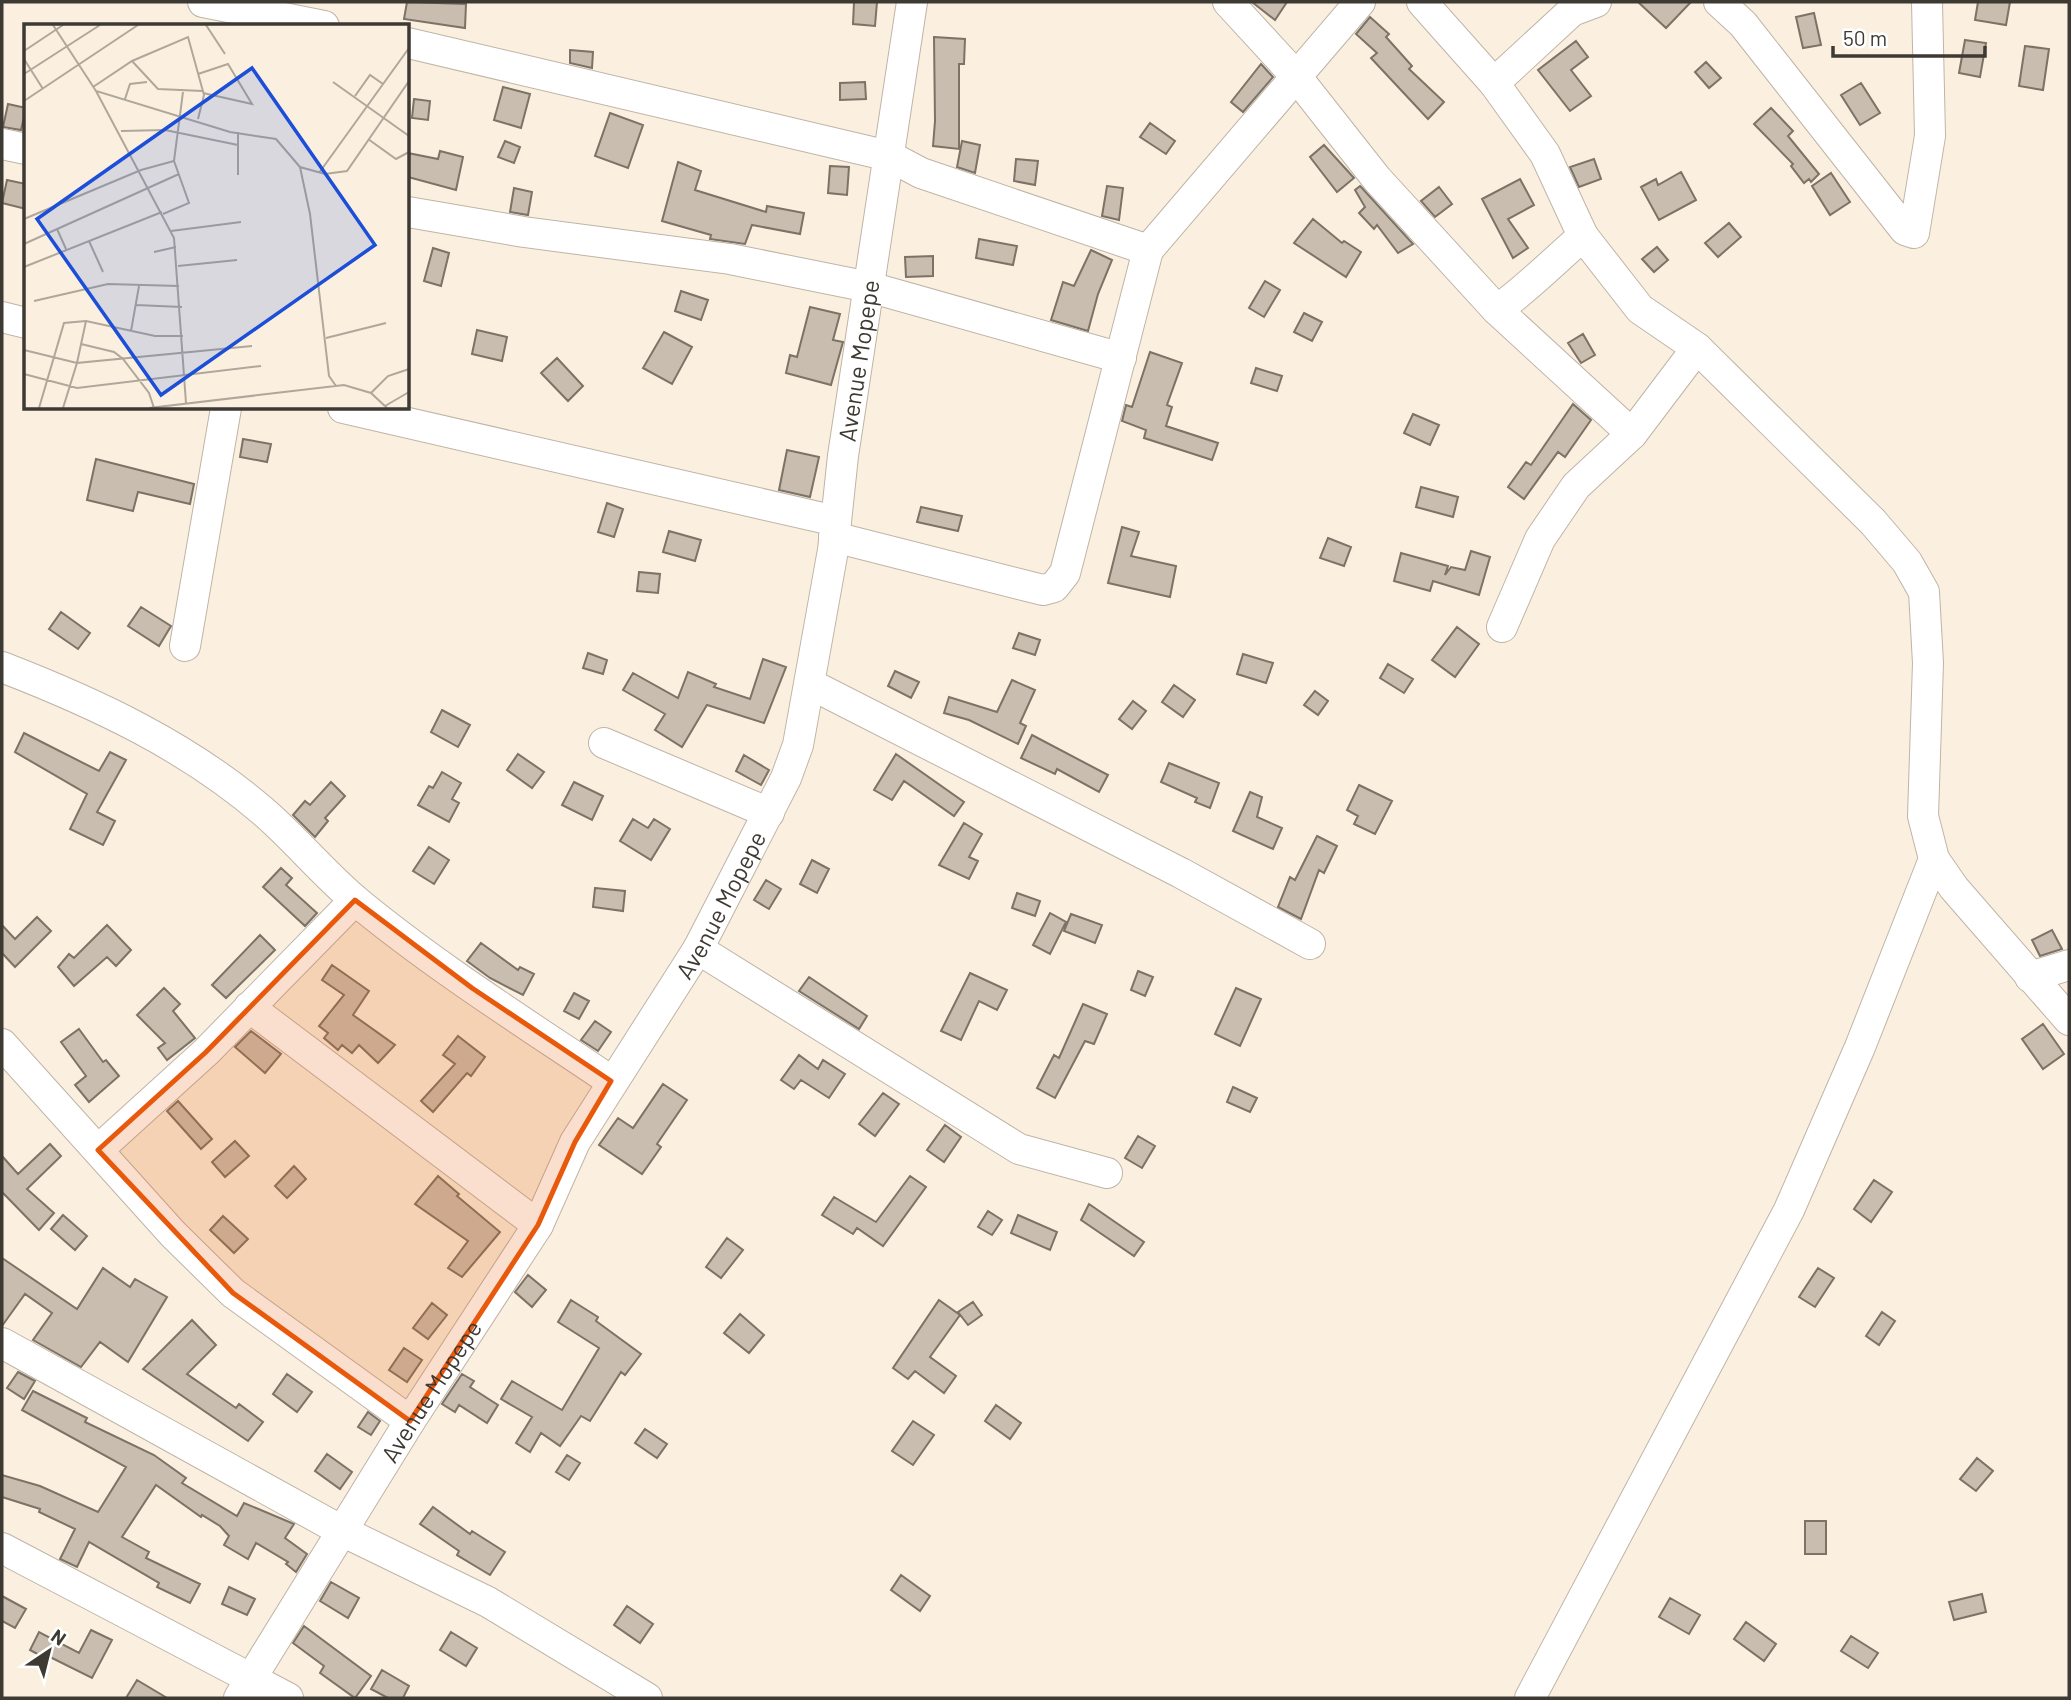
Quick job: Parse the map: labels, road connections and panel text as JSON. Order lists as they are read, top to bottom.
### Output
{
  "streets": {
    "street": ["Avenue Mopepe"]
  },
  "scale_bar": "50 m",
  "north": "top right"
}
